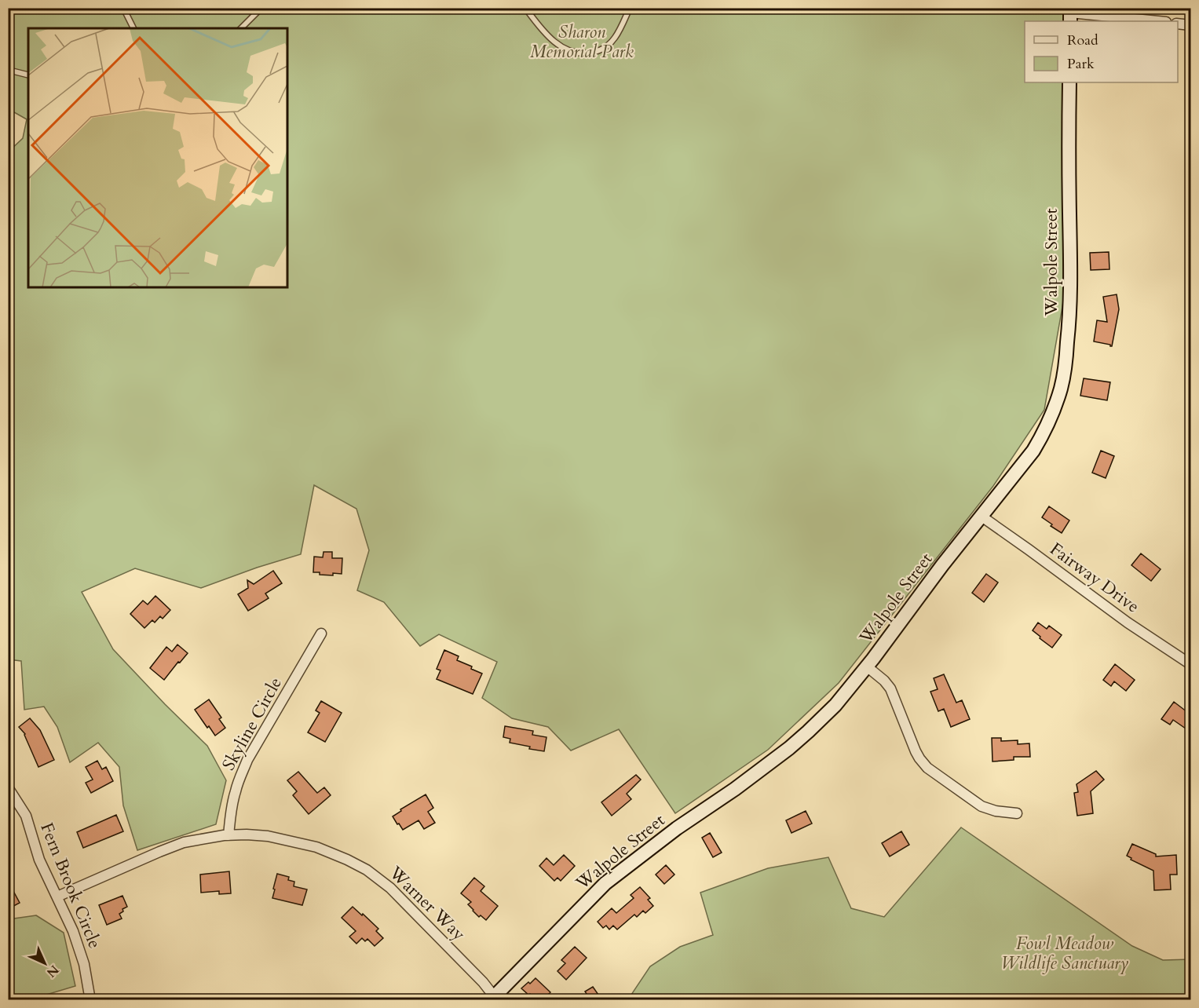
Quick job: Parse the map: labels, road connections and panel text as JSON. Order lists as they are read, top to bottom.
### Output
{
  "streets": {
    "main road": ["Walpole Street"],
    "street": [
      "Fairway Drive",
      "Skyline Circle",
      "Fern Brook Circle",
      "Warner Way"
    ]
  },
  "crossings": [
    ["Walpole Street", "Fairway Drive"],
    ["Walpole Street", "Warner Way"],
    ["Skyline Circle", "Warner Way"],
    ["Fern Brook Circle", "Warner Way"]
  ],
  "parks": ["Sharon Memorial Park", "Fowl Meadow Wildlife Sanctuary"],
  "legend": ["Road", "Park"],
  "north": "bottom right"
}
